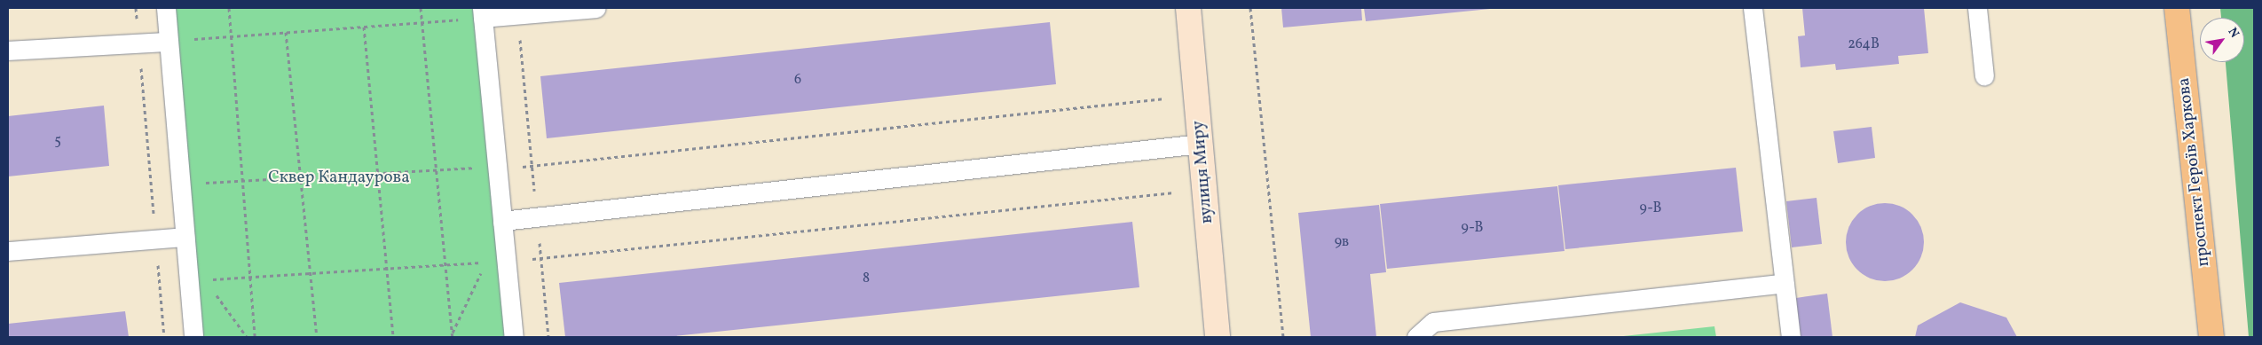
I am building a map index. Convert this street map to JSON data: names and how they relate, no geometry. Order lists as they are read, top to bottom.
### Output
{
  "streets": {
    "main road": ["проспект Героїв Харкова"],
    "street": ["вулиця Миру"]
  },
  "parks": ["Сквер Кандаурова"],
  "house_numbers": [
    "264В",
    "6",
    "5",
    "9-В",
    "9-В",
    "9в",
    "8"
  ],
  "north": "top right"
}
